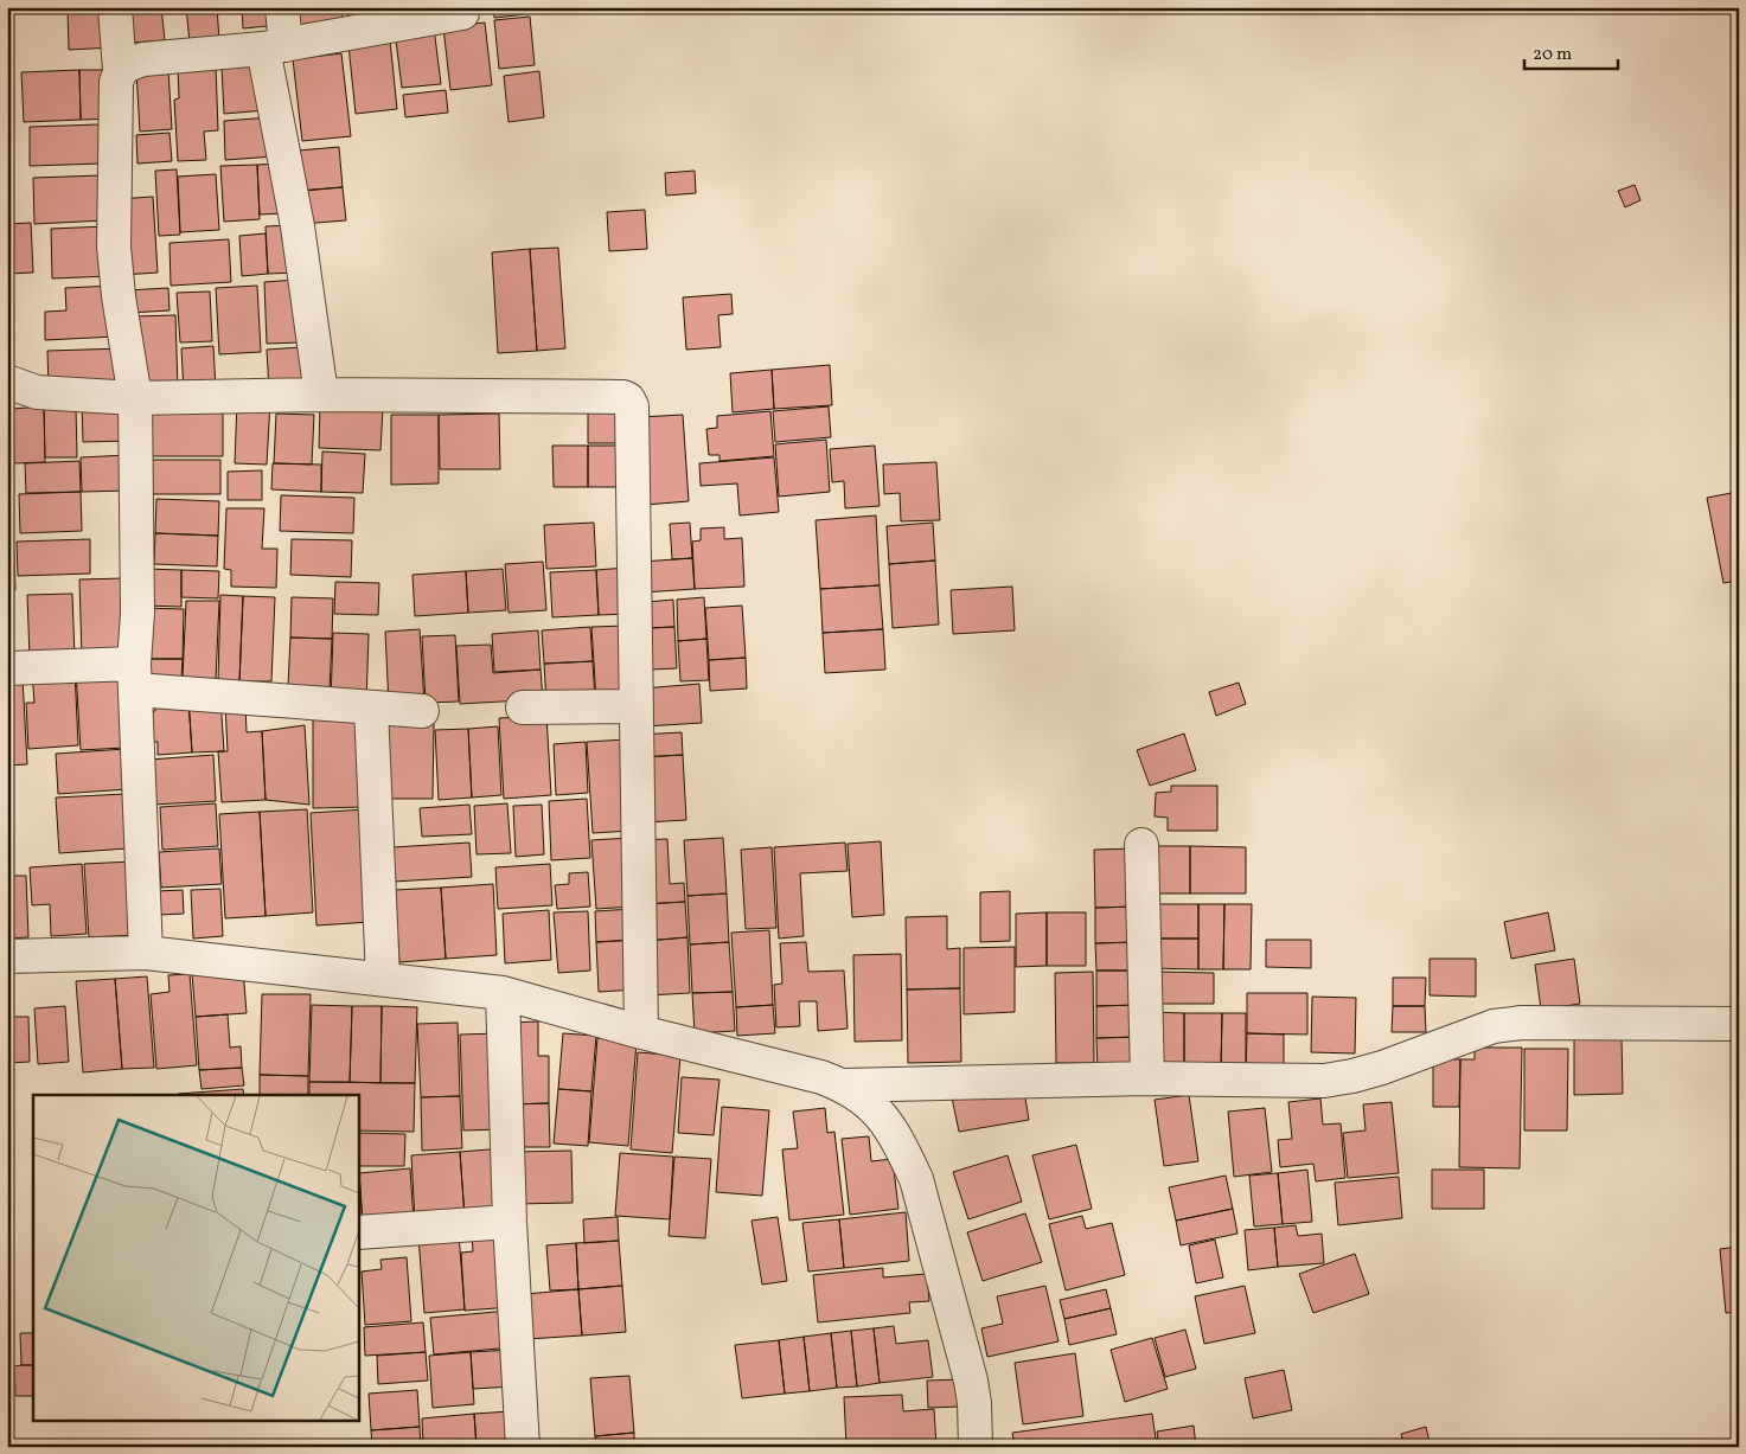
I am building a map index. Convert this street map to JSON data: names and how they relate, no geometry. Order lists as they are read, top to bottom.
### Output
{
  "scale_bar": "20 m"
}
